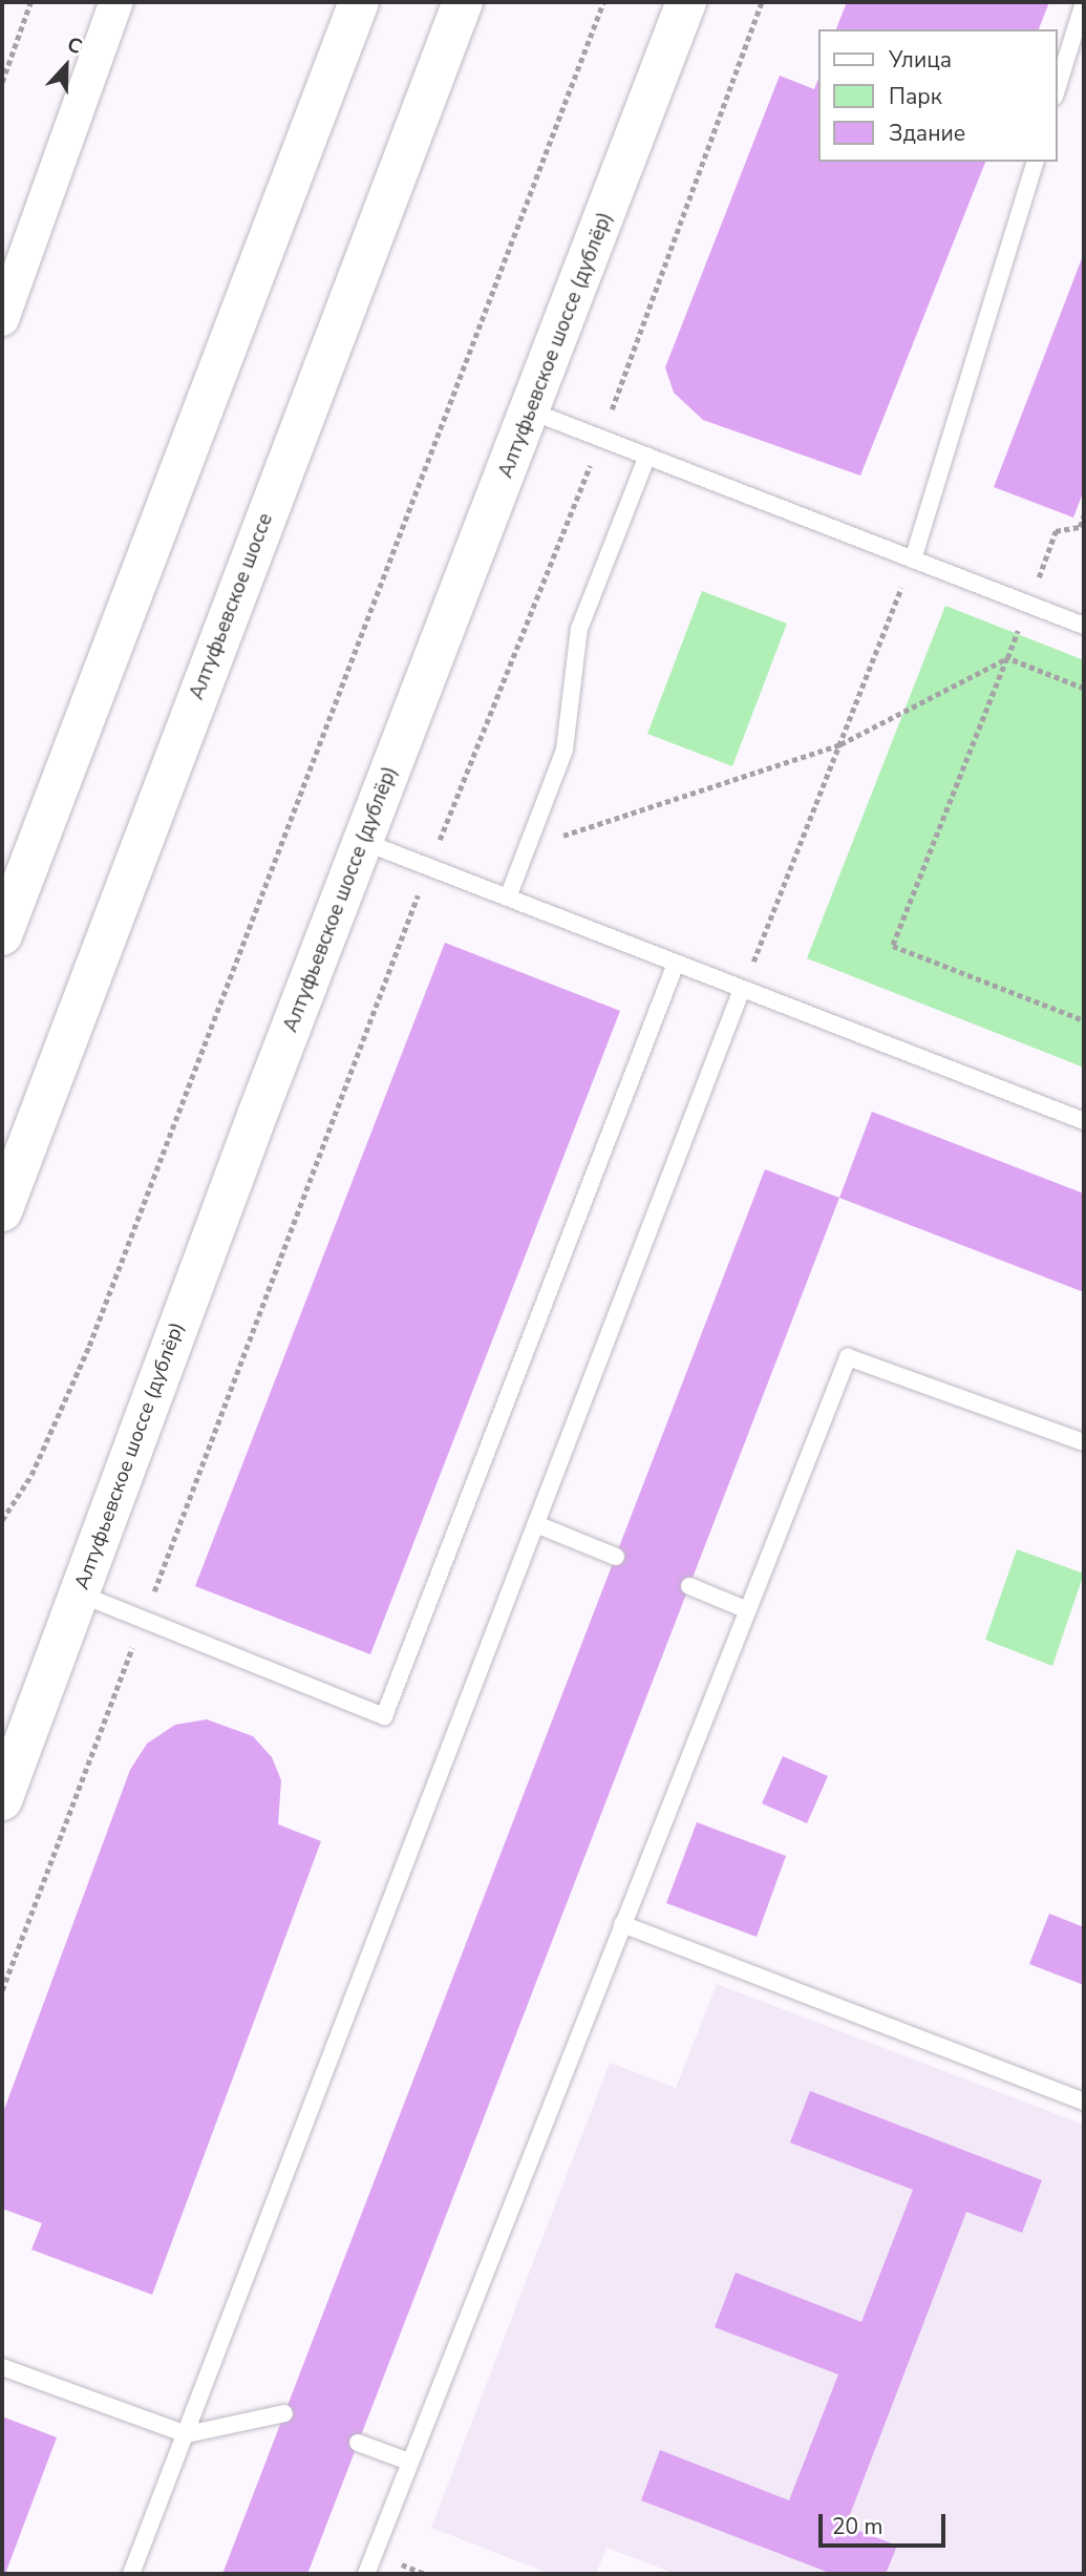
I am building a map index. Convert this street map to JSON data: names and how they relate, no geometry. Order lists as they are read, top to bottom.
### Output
{
  "streets": {
    "main road": ["Алтуфьевское шоссе (дублёр)", "Алтуфьевское шоссе"]
  },
  "legend": ["Улица", "Парк", "Здание"],
  "scale_bar": "20 m",
  "north": "top"
}
